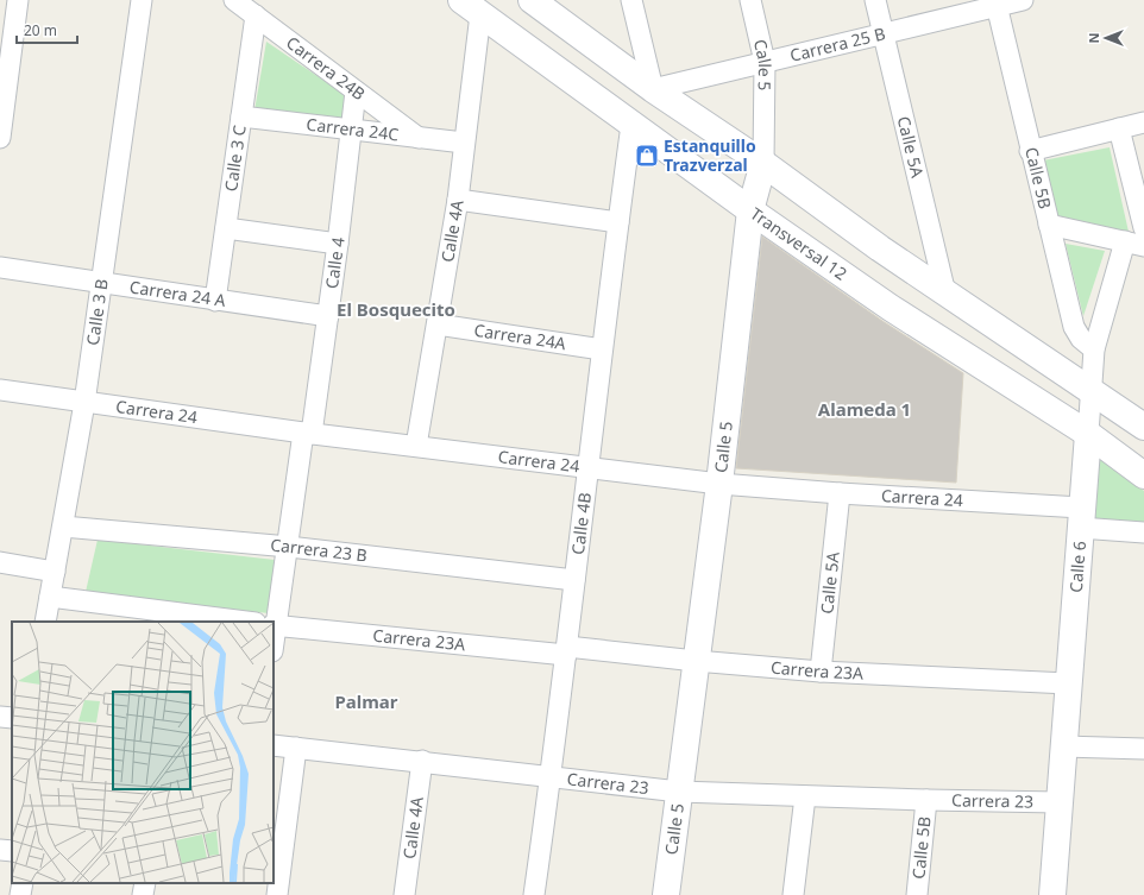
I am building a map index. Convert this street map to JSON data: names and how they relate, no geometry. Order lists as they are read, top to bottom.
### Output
{
  "streets": {
    "main road": ["Calle 5", "Transversal 12", "Calle 6"],
    "street": [
      "Carrera 25 B",
      "Carrera 24B",
      "Carrera 24C",
      "Calle 5A",
      "Calle 3 C",
      "Calle 5B",
      "Calle 4A",
      "Calle 4",
      "Carrera 24 A",
      "Calle 3 B",
      "Carrera 24A",
      "Carrera 24",
      "Calle 4B",
      "Carrera 23 B",
      "Carrera 23A",
      "Carrera 23"
    ]
  },
  "crossings": [
    ["Carrera 25 B", "Calle 5"],
    ["Carrera 25 B", "Calle 5A"],
    ["Carrera 25 B", "Calle 5B"],
    ["Calle 5", "Transversal 12"],
    ["Calle 5", "Carrera 24"],
    ["Calle 5", "Carrera 23A"],
    ["Calle 5", "Carrera 23"],
    ["Carrera 24B", "Carrera 24C"],
    ["Carrera 24B", "Calle 3 C"],
    ["Carrera 24B", "Calle 4"],
    ["Carrera 24C", "Calle 3 C"],
    ["Carrera 24C", "Calle 4A"],
    ["Carrera 24C", "Calle 4"],
    ["Calle 5A", "Carrera 24"],
    ["Calle 5A", "Carrera 23A"],
    ["Calle 3 C", "Carrera 24 A"],
    ["Calle 5B", "Calle 6"],
    ["Calle 5B", "Carrera 23"],
    ["Calle 4A", "Transversal 12"],
    ["Calle 4A", "Carrera 24A"],
    ["Calle 4A", "Carrera 24"],
    ["Calle 4A", "Carrera 23"],
    ["Transversal 12", "Calle 4B"],
    ["Transversal 12", "Calle 6"],
    ["Calle 4", "Carrera 24 A"],
    ["Calle 4", "Carrera 24"],
    ["Calle 4", "Carrera 23 B"],
    ["Calle 4", "Carrera 23A"],
    ["Carrera 24 A", "Calle 3 B"],
    ["Calle 3 B", "Carrera 24"],
    ["Calle 3 B", "Carrera 23 B"],
    ["Carrera 24A", "Calle 4B"],
    ["Carrera 24", "Calle 4B"],
    ["Carrera 24", "Calle 6"],
    ["Calle 4B", "Carrera 23 B"],
    ["Calle 4B", "Carrera 23A"],
    ["Calle 4B", "Carrera 23"],
    ["Calle 6", "Carrera 23A"],
    ["Calle 6", "Carrera 23"]
  ],
  "districts": ["El Bosquecito", "Alameda 1", "Palmar"],
  "places": {
    "shop": ["Estanquillo Trazverzal"]
  },
  "scale_bar": "20 m",
  "north": "left"
}
